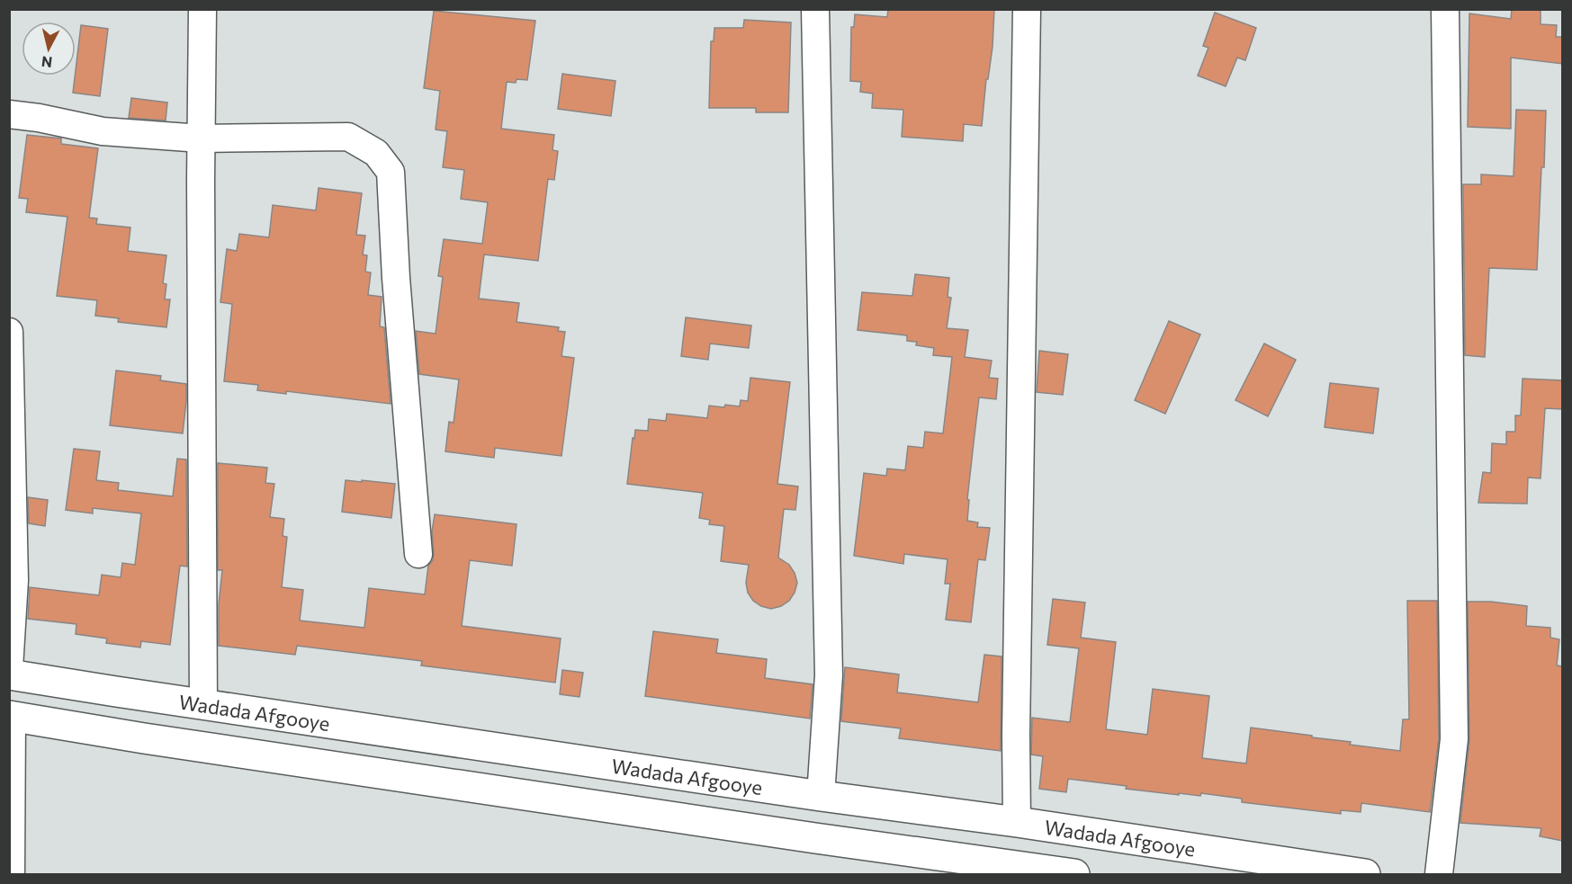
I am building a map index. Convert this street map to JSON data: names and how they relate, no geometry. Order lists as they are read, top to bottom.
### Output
{
  "streets": {
    "highway": ["Wadada Afgooye"]
  },
  "north": "bottom"
}
